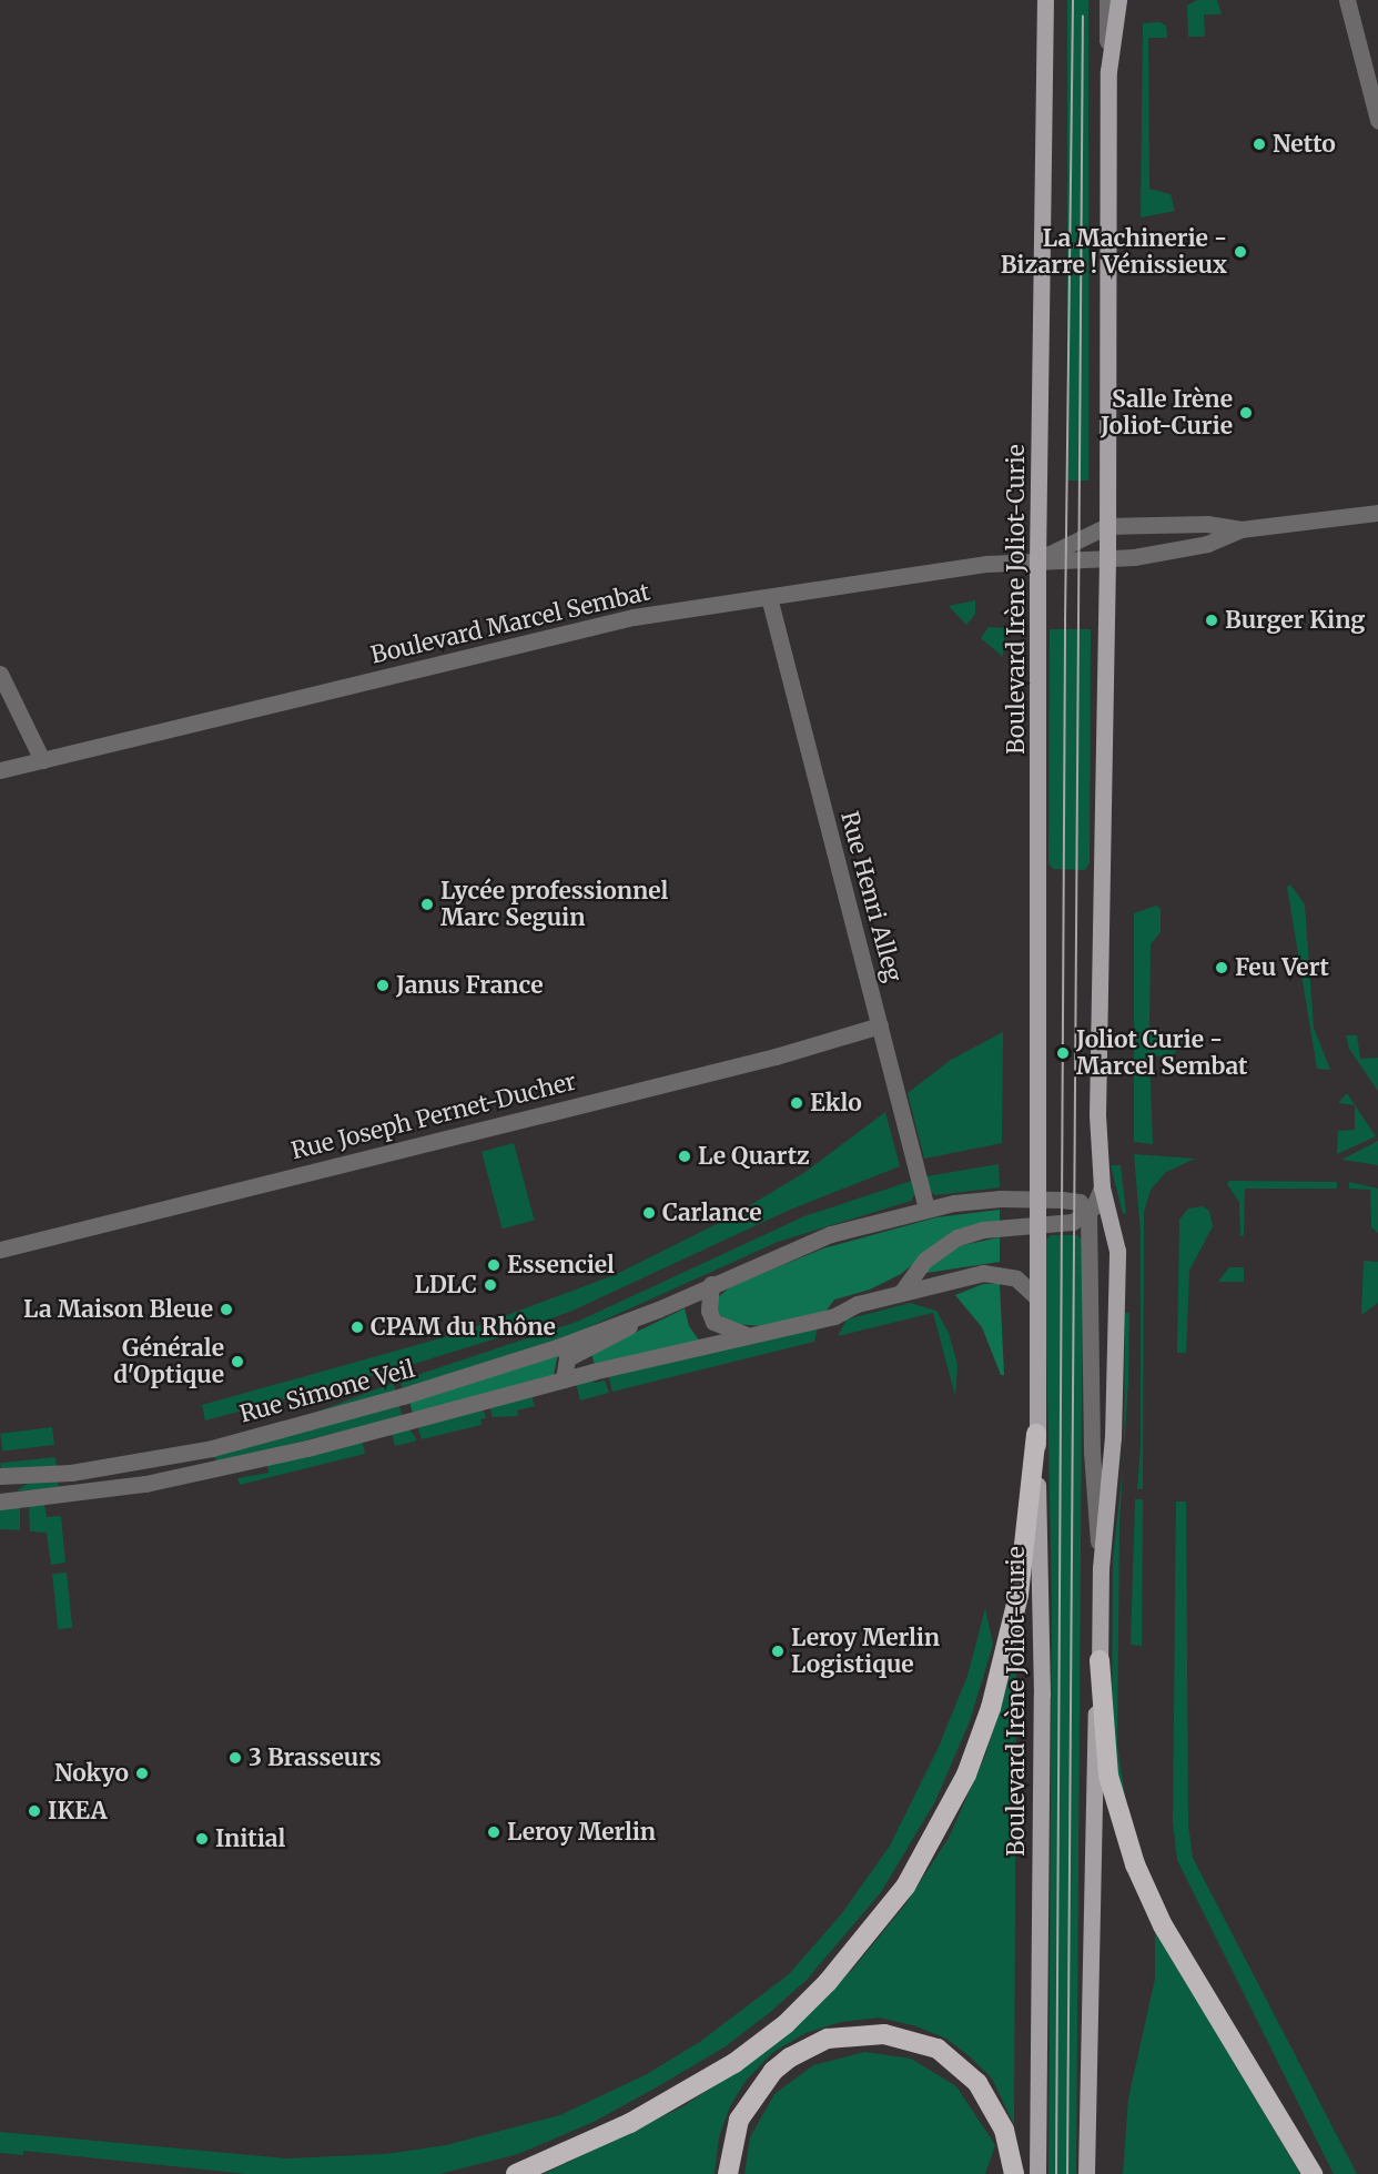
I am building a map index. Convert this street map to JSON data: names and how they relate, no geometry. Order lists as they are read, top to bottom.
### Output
{
  "streets": {
    "main road": ["Boulevard Irène Joliot-Curie"],
    "street": [
      "Boulevard Marcel Sembat",
      "Rue Henri Alleg",
      "Rue Joseph Pernet-Ducher",
      "Rue Simone Veil"
    ]
  },
  "crossings": [
    ["Boulevard Irène Joliot-Curie", "Boulevard Marcel Sembat"],
    ["Boulevard Irène Joliot-Curie", "Rue Simone Veil"],
    ["Boulevard Marcel Sembat", "Rue Henri Alleg"],
    ["Rue Henri Alleg", "Rue Joseph Pernet-Ducher"],
    ["Rue Henri Alleg", "Rue Simone Veil"]
  ],
  "places": [
    "Netto",
    "La Machinerie - Bizarre ! Vénissieux",
    "Salle Irène Joliot-Curie",
    "Burger King",
    "Lycée professionnel Marc Seguin",
    "Feu Vert",
    "Janus France",
    "Joliot Curie - Marcel Sembat",
    "Eklo",
    "Le Quartz",
    "Carlance",
    "Essenciel",
    "LDLC",
    "La Maison Bleue",
    "CPAM du Rhône",
    "Générale d'Optique",
    "Leroy Merlin Logistique",
    "3 Brasseurs",
    "Nokyo",
    "IKEA",
    "Leroy Merlin",
    "Initial"
  ]
}
